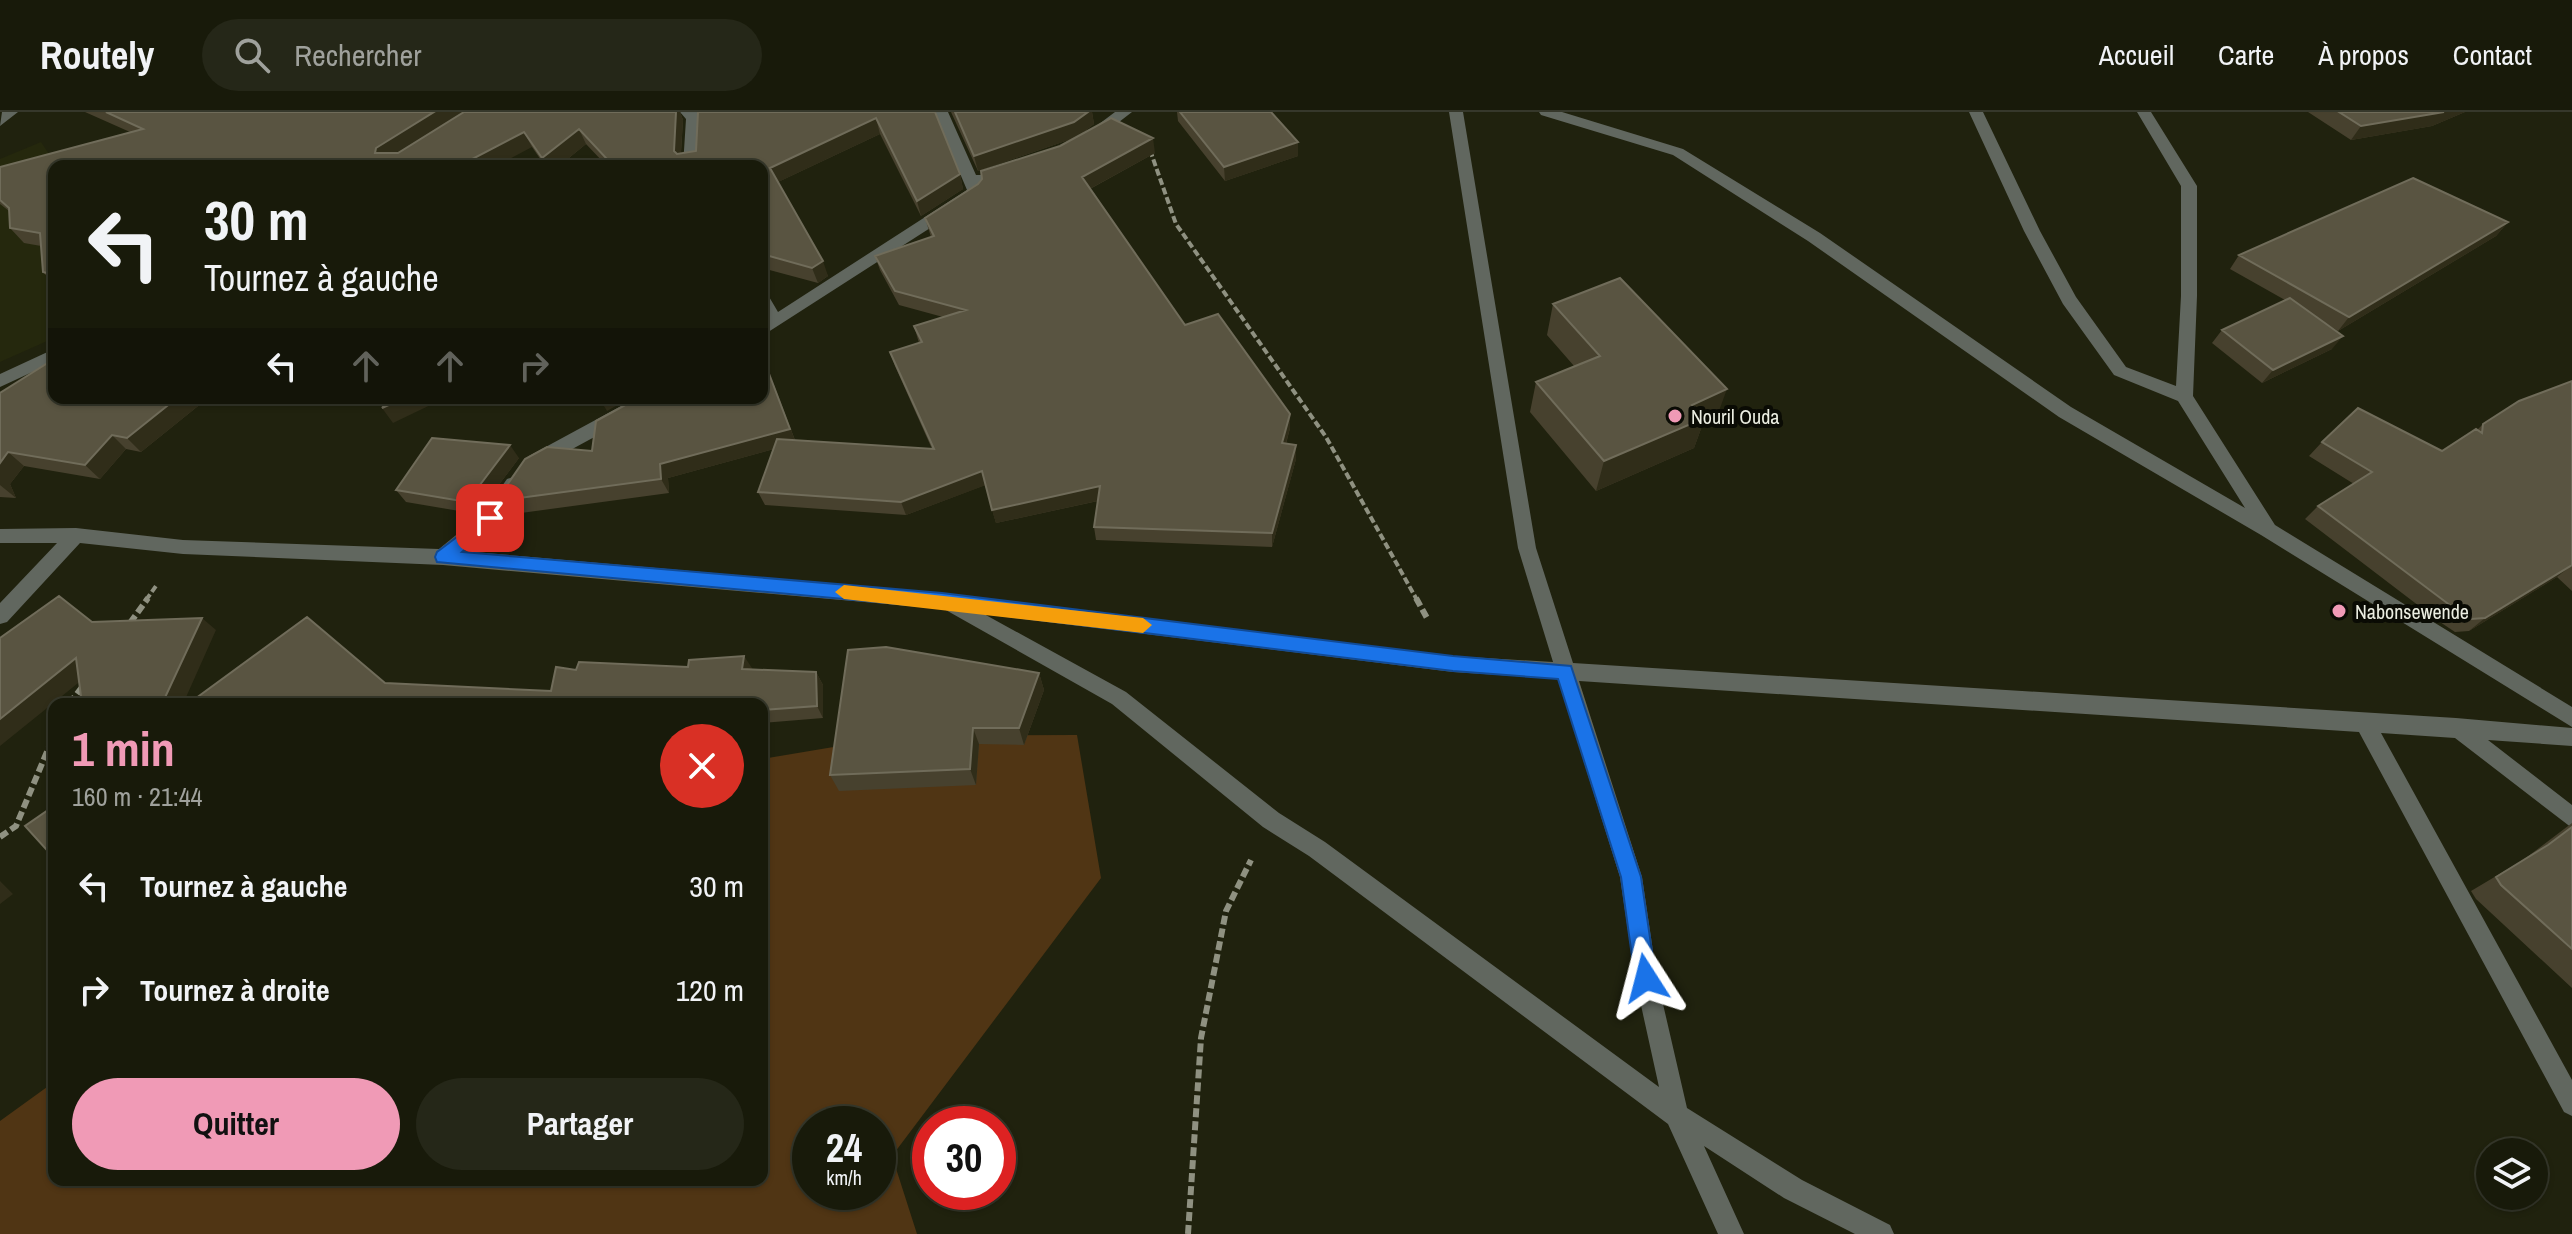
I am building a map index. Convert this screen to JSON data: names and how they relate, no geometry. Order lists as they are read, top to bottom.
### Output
{
  "places": ["Nouril Ouda", "Nabonsewende"],
  "page": {
    "header": "Routely",
    "search": "Rechercher",
    "nav": [
      "Accueil",
      "Carte",
      "À propos",
      "Contact"
    ],
    "turn": ["30 m", "Tournez à gauche"],
    "heading": ["1 min", "160 m · 21:44"],
    "list": [
      {
        "name": "Tournez à gauche",
        "value": "30 m"
      },
      {
        "name": "Tournez à droite",
        "value": "120 m"
      }
    ],
    "buttons": ["Quitter", "Partager"],
    "speed": "24 km/h",
    "limit": "30"
  }
}
